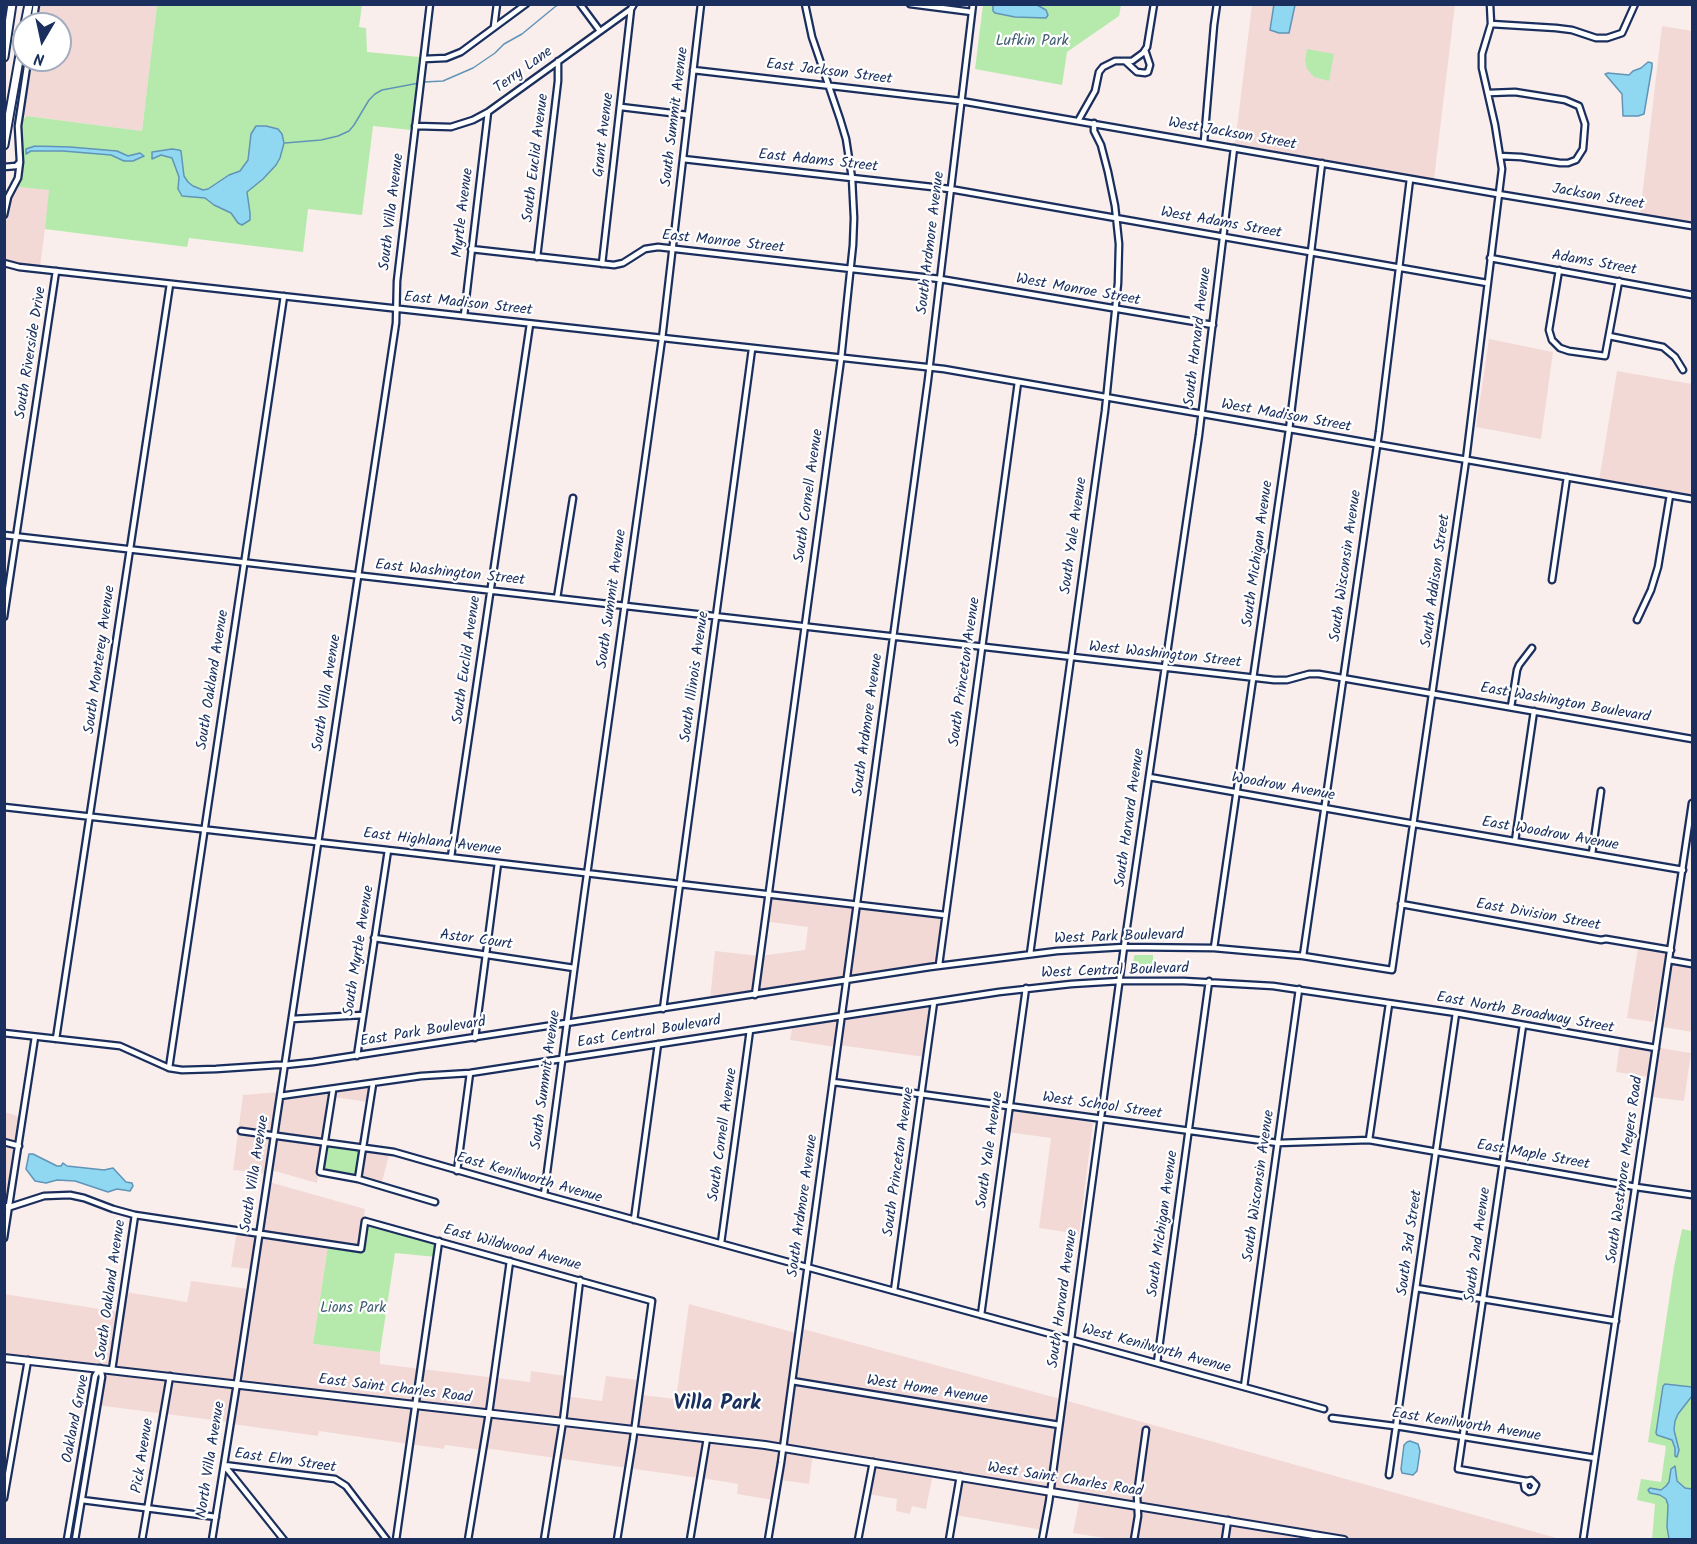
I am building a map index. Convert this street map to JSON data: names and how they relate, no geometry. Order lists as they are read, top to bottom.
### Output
{
  "streets": {
    "main road": ["East Saint Charles Road", "West Saint Charles Road"],
    "street": [
      "Terry Lane",
      "East Jackson Street",
      "South Summit Avenue",
      "Grant Avenue",
      "West Jackson Street",
      "South Euclid Avenue",
      "East Adams Street",
      "Jackson Street",
      "South Villa Avenue",
      "Myrtle Avenue",
      "West Adams Street",
      "East Monroe Street",
      "South Ardmore Avenue",
      "Adams Street",
      "West Monroe Street",
      "East Madison Street",
      "South Harvard Avenue",
      "South Riverside Drive",
      "West Madison Street",
      "South Cornell Avenue",
      "South Yale Avenue",
      "South Michigan Avenue",
      "South Wisconsin Avenue",
      "East Washington Street",
      "South Addison Street",
      "West Washington Street",
      "South Monterey Avenue",
      "South Princeton Avenue",
      "South Illinois Avenue",
      "South Oakland Avenue",
      "East Washington Boulevard",
      "Woodrow Avenue",
      "East Woodrow Avenue",
      "East Highland Avenue",
      "East Division Street",
      "West Park Boulevard",
      "Astor Court",
      "South Myrtle Avenue",
      "West Central Boulevard",
      "East North Broadway Street",
      "East Park Boulevard",
      "East Central Boulevard",
      "West School Street",
      "East Maple Street",
      "South Westmore Meyers Road",
      "East Kenilworth Avenue",
      "South 3rd Street",
      "South 2nd Avenue",
      "East Wildwood Avenue",
      "West Kenilworth Avenue",
      "West Home Avenue",
      "Oakland Grove",
      "Pick Avenue",
      "North Villa Avenue",
      "East Elm Street"
    ]
  },
  "crossings": [
    ["Terry Lane", "Grant Avenue"],
    ["Terry Lane", "South Euclid Avenue"],
    ["Terry Lane", "South Villa Avenue"],
    ["Terry Lane", "Myrtle Avenue"],
    ["East Jackson Street", "South Summit Avenue"],
    ["East Jackson Street", "West Jackson Street"],
    ["East Jackson Street", "South Ardmore Avenue"],
    ["East Jackson Street", "South Cornell Avenue"],
    ["South Summit Avenue", "East Adams Street"],
    ["South Summit Avenue", "East Monroe Street"],
    ["South Summit Avenue", "East Madison Street"],
    ["South Summit Avenue", "East Washington Street"],
    ["South Summit Avenue", "East Highland Avenue"],
    ["South Summit Avenue", "Astor Court"],
    ["South Summit Avenue", "East Park Boulevard"],
    ["South Summit Avenue", "East Central Boulevard"],
    ["South Summit Avenue", "East Kenilworth Avenue"],
    ["Grant Avenue", "East Monroe Street"],
    ["West Jackson Street", "Jackson Street"],
    ["West Jackson Street", "South Ardmore Avenue"],
    ["West Jackson Street", "South Harvard Avenue"],
    ["West Jackson Street", "South Yale Avenue"],
    ["West Jackson Street", "South Michigan Avenue"],
    ["West Jackson Street", "South Wisconsin Avenue"],
    ["West Jackson Street", "South Addison Street"],
    ["South Euclid Avenue", "East Monroe Street"],
    ["South Euclid Avenue", "East Madison Street"],
    ["South Euclid Avenue", "East Washington Street"],
    ["South Euclid Avenue", "East Highland Avenue"],
    ["East Adams Street", "West Adams Street"],
    ["East Adams Street", "South Ardmore Avenue"],
    ["East Adams Street", "South Cornell Avenue"],
    ["Jackson Street", "South Addison Street"],
    ["South Villa Avenue", "East Madison Street"],
    ["South Villa Avenue", "East Washington Street"],
    ["South Villa Avenue", "East Highland Avenue"],
    ["South Villa Avenue", "East Park Boulevard"],
    ["South Villa Avenue", "East Central Boulevard"],
    ["South Villa Avenue", "East Kenilworth Avenue"],
    ["South Villa Avenue", "East Wildwood Avenue"],
    ["South Villa Avenue", "East Saint Charles Road"],
    ["South Villa Avenue", "North Villa Avenue"],
    ["Myrtle Avenue", "East Monroe Street"],
    ["Myrtle Avenue", "East Madison Street"],
    ["West Adams Street", "South Ardmore Avenue"],
    ["West Adams Street", "South Harvard Avenue"],
    ["West Adams Street", "South Yale Avenue"],
    ["West Adams Street", "South Michigan Avenue"],
    ["West Adams Street", "South Wisconsin Avenue"],
    ["West Adams Street", "South Addison Street"],
    ["East Monroe Street", "South Ardmore Avenue"],
    ["East Monroe Street", "West Monroe Street"],
    ["East Monroe Street", "South Cornell Avenue"],
    ["South Ardmore Avenue", "West Monroe Street"],
    ["South Ardmore Avenue", "East Madison Street"],
    ["South Ardmore Avenue", "West Madison Street"],
    ["South Ardmore Avenue", "East Washington Street"],
    ["South Ardmore Avenue", "West Washington Street"],
    ["South Ardmore Avenue", "East Highland Avenue"],
    ["South Ardmore Avenue", "West Park Boulevard"],
    ["South Ardmore Avenue", "West Central Boulevard"],
    ["South Ardmore Avenue", "East Park Boulevard"],
    ["South Ardmore Avenue", "East Central Boulevard"],
    ["South Ardmore Avenue", "West School Street"],
    ["South Ardmore Avenue", "East Kenilworth Avenue"],
    ["South Ardmore Avenue", "West Kenilworth Avenue"],
    ["South Ardmore Avenue", "East Saint Charles Road"],
    ["South Ardmore Avenue", "West Home Avenue"],
    ["South Ardmore Avenue", "West Saint Charles Road"],
    ["Adams Street", "South Addison Street"],
    ["West Monroe Street", "South Harvard Avenue"],
    ["West Monroe Street", "South Yale Avenue"],
    ["East Madison Street", "South Riverside Drive"],
    ["East Madison Street", "West Madison Street"],
    ["East Madison Street", "South Cornell Avenue"],
    ["East Madison Street", "South Monterey Avenue"],
    ["East Madison Street", "South Illinois Avenue"],
    ["East Madison Street", "South Oakland Avenue"],
    ["South Harvard Avenue", "West Madison Street"],
    ["South Harvard Avenue", "West Washington Street"],
    ["South Harvard Avenue", "Woodrow Avenue"],
    ["South Harvard Avenue", "West Park Boulevard"],
    ["South Harvard Avenue", "West Central Boulevard"],
    ["South Harvard Avenue", "West School Street"],
    ["South Harvard Avenue", "West Kenilworth Avenue"],
    ["South Harvard Avenue", "West Home Avenue"],
    ["South Harvard Avenue", "West Saint Charles Road"],
    ["South Riverside Drive", "East Washington Street"],
    ["West Madison Street", "South Yale Avenue"],
    ["West Madison Street", "South Michigan Avenue"],
    ["West Madison Street", "South Wisconsin Avenue"],
    ["West Madison Street", "South Addison Street"],
    ["West Madison Street", "South Princeton Avenue"],
    ["South Cornell Avenue", "East Washington Street"],
    ["South Cornell Avenue", "East Highland Avenue"],
    ["South Cornell Avenue", "East Park Boulevard"],
    ["South Cornell Avenue", "East Central Boulevard"],
    ["South Cornell Avenue", "East Kenilworth Avenue"],
    ["South Yale Avenue", "West Washington Street"],
    ["South Yale Avenue", "West Park Boulevard"],
    ["South Yale Avenue", "West Central Boulevard"],
    ["South Yale Avenue", "West School Street"],
    ["South Yale Avenue", "West Kenilworth Avenue"],
    ["South Michigan Avenue", "West Washington Street"],
    ["South Michigan Avenue", "Woodrow Avenue"],
    ["South Michigan Avenue", "West Park Boulevard"],
    ["South Michigan Avenue", "West Central Boulevard"],
    ["South Michigan Avenue", "West School Street"],
    ["South Michigan Avenue", "West Kenilworth Avenue"],
    ["South Wisconsin Avenue", "West Washington Street"],
    ["South Wisconsin Avenue", "Woodrow Avenue"],
    ["South Wisconsin Avenue", "West Park Boulevard"],
    ["South Wisconsin Avenue", "West Central Boulevard"],
    ["South Wisconsin Avenue", "West School Street"],
    ["South Wisconsin Avenue", "West Kenilworth Avenue"],
    ["East Washington Street", "West Washington Street"],
    ["East Washington Street", "South Monterey Avenue"],
    ["East Washington Street", "South Illinois Avenue"],
    ["East Washington Street", "South Oakland Avenue"],
    ["South Addison Street", "West Washington Street"],
    ["South Addison Street", "East Washington Boulevard"],
    ["South Addison Street", "Woodrow Avenue"],
    ["South Addison Street", "East Woodrow Avenue"],
    ["South Addison Street", "East Division Street"],
    ["South Addison Street", "West Park Boulevard"],
    ["West Washington Street", "South Princeton Avenue"],
    ["West Washington Street", "East Washington Boulevard"],
    ["South Monterey Avenue", "East Highland Avenue"],
    ["South Monterey Avenue", "East Park Boulevard"],
    ["South Princeton Avenue", "East Highland Avenue"],
    ["South Princeton Avenue", "West Park Boulevard"],
    ["South Princeton Avenue", "West Central Boulevard"],
    ["South Princeton Avenue", "West School Street"],
    ["South Princeton Avenue", "West Kenilworth Avenue"],
    ["South Illinois Avenue", "East Highland Avenue"],
    ["South Illinois Avenue", "East Park Boulevard"],
    ["South Oakland Avenue", "East Highland Avenue"],
    ["South Oakland Avenue", "East Park Boulevard"],
    ["South Oakland Avenue", "East Saint Charles Road"],
    ["Woodrow Avenue", "East Woodrow Avenue"],
    ["East Woodrow Avenue", "South Westmore Meyers Road"],
    ["East Highland Avenue", "South Myrtle Avenue"],
    ["East Division Street", "South Westmore Meyers Road"],
    ["West Park Boulevard", "East Park Boulevard"],
    ["Astor Court", "South Myrtle Avenue"],
    ["South Myrtle Avenue", "East Park Boulevard"],
    ["West Central Boulevard", "East North Broadway Street"],
    ["West Central Boulevard", "East Central Boulevard"],
    ["East North Broadway Street", "South Westmore Meyers Road"],
    ["East North Broadway Street", "South 3rd Street"],
    ["East North Broadway Street", "South 2nd Avenue"],
    ["West School Street", "East Maple Street"],
    ["East Maple Street", "South Westmore Meyers Road"],
    ["East Maple Street", "South 3rd Street"],
    ["East Maple Street", "South 2nd Avenue"],
    ["South Westmore Meyers Road", "East Kenilworth Avenue"],
    ["East Kenilworth Avenue", "South 3rd Street"],
    ["East Kenilworth Avenue", "South 2nd Avenue"],
    ["East Kenilworth Avenue", "West Kenilworth Avenue"],
    ["East Wildwood Avenue", "East Saint Charles Road"],
    ["East Saint Charles Road", "Oakland Grove"],
    ["East Saint Charles Road", "Pick Avenue"],
    ["East Saint Charles Road", "North Villa Avenue"],
    ["East Saint Charles Road", "West Saint Charles Road"],
    ["North Villa Avenue", "East Elm Street"]
  ],
  "districts": ["Villa Park"],
  "parks": ["Lufkin Park", "Lions Park"],
  "north": "bottom"
}
